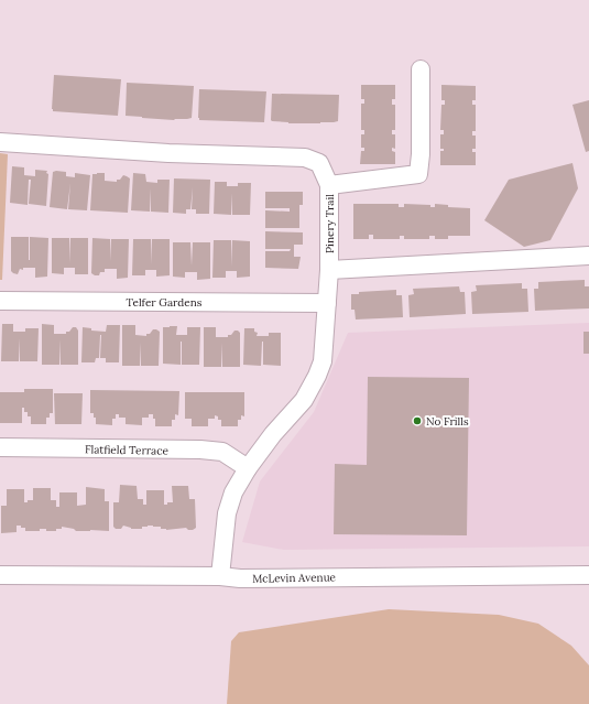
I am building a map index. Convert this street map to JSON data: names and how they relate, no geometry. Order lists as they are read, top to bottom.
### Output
{
  "streets": {
    "street": [
      "Pinery Trail",
      "Telfer Gardens",
      "Flatfield Terrace",
      "McLevin Avenue"
    ]
  },
  "crossings": [
    ["Pinery Trail", "Telfer Gardens"],
    ["Pinery Trail", "Flatfield Terrace"],
    ["Pinery Trail", "McLevin Avenue"]
  ],
  "places": ["No Frills"]
}
